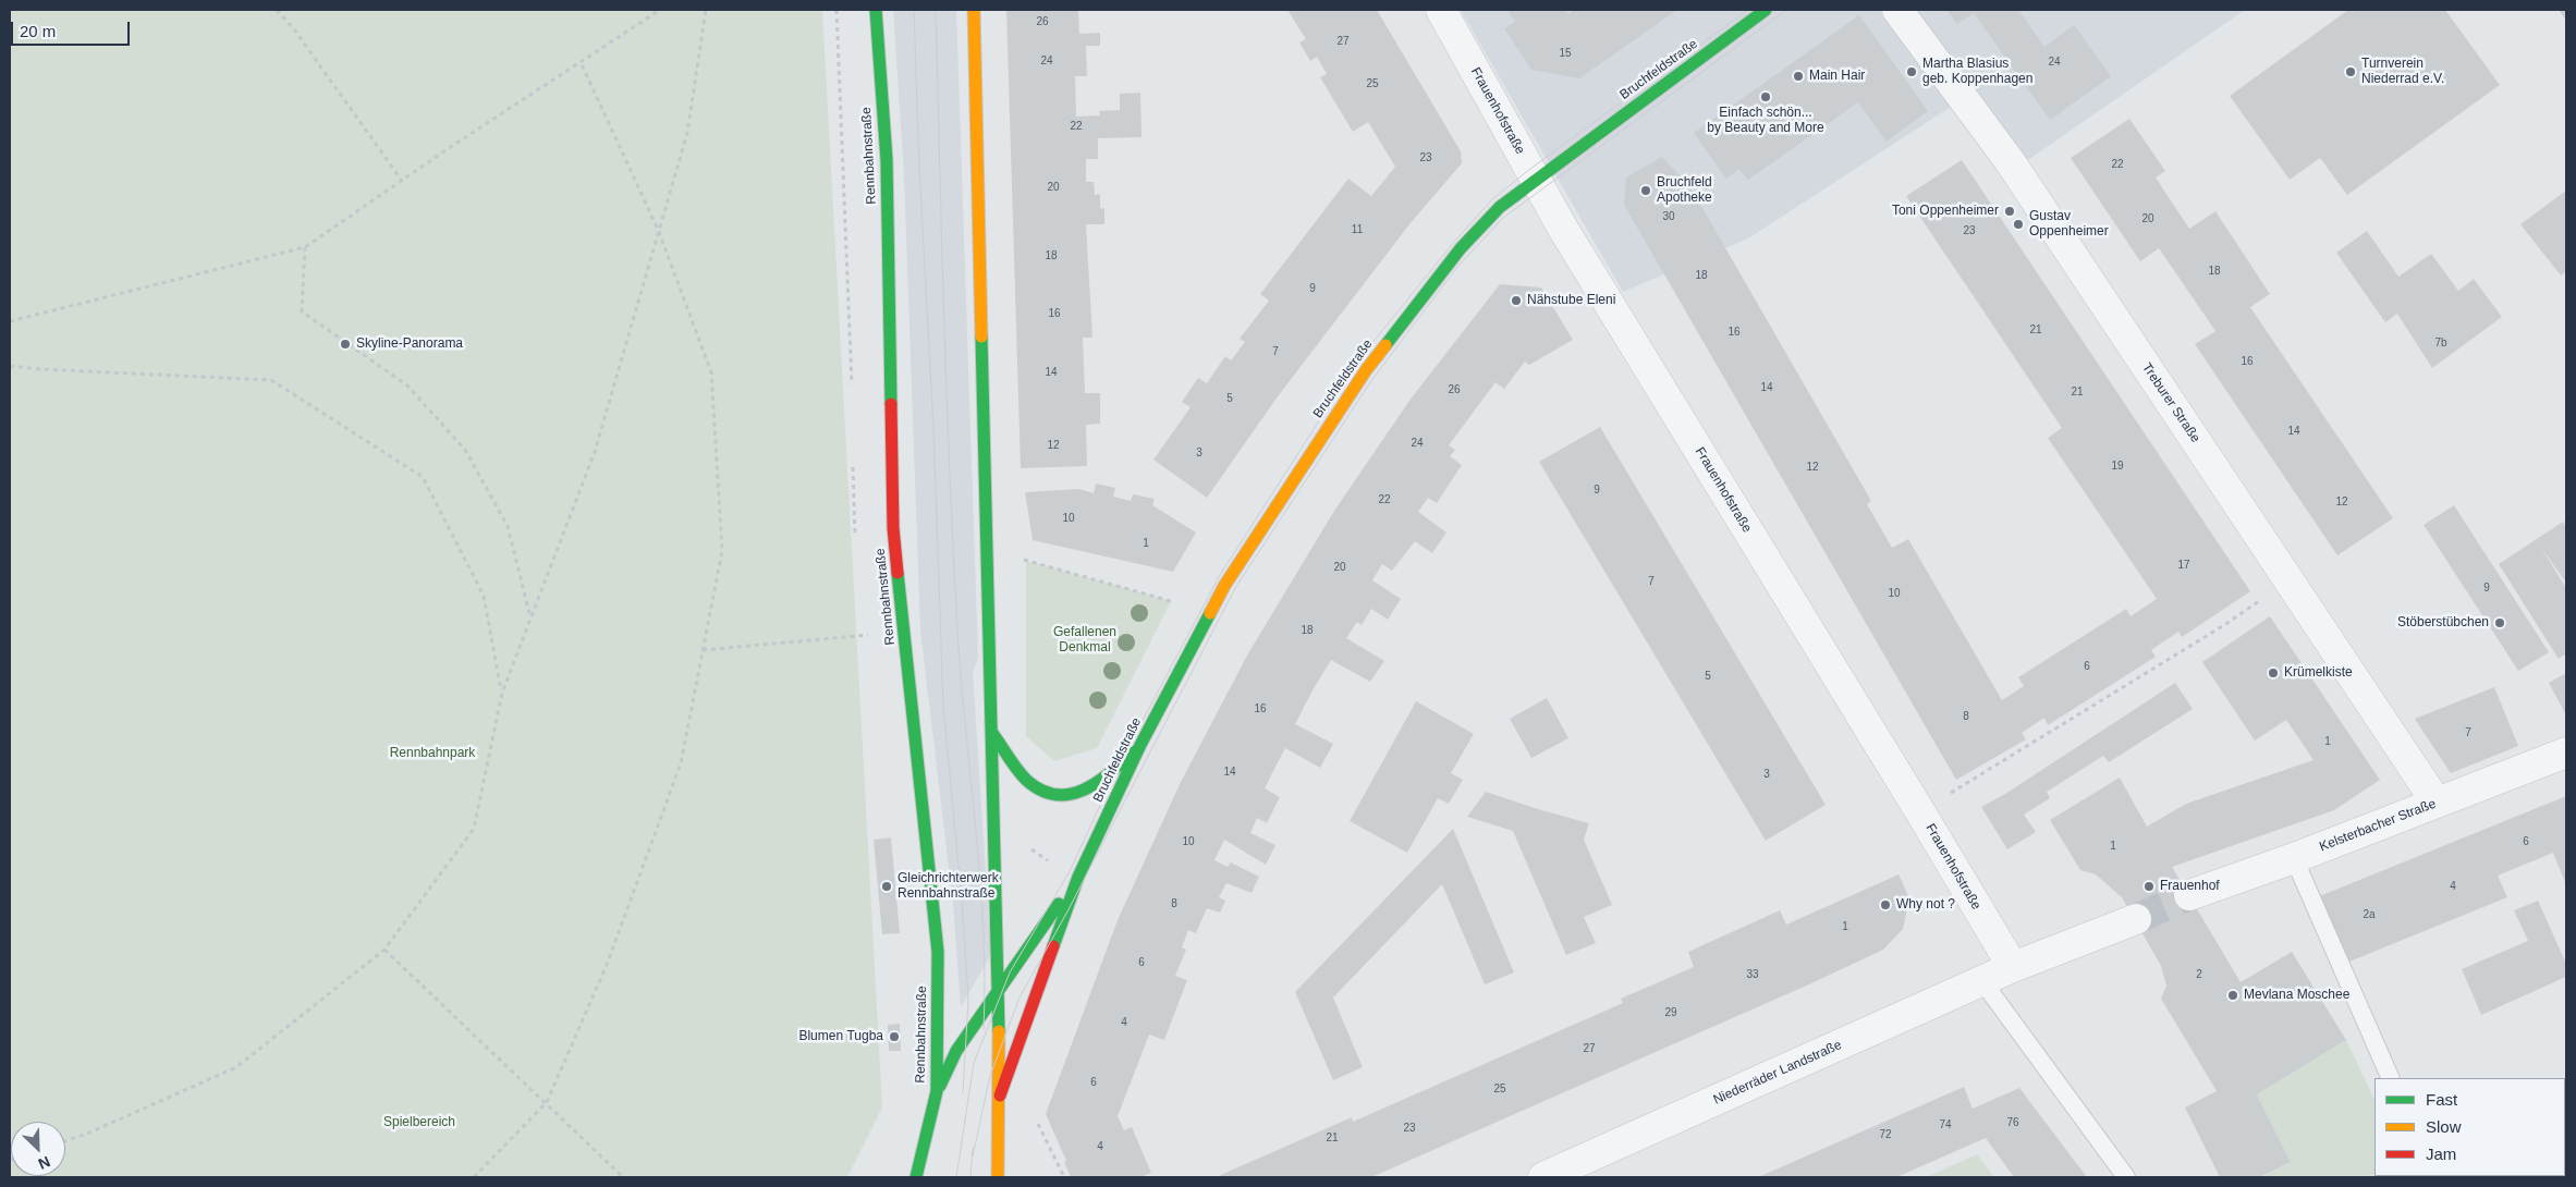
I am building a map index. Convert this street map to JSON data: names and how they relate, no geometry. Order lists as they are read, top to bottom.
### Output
{
  "streets": {
    "main road": ["Bruchfeldstraße", "Rennbahnstraße"],
    "street": [
      "Frauenhofstraße",
      "Treburer Straße",
      "Kelsterbacher Straße",
      "Niederräder Landstraße"
    ]
  },
  "crossings": [
    ["Bruchfeldstraße", "Frauenhofstraße"],
    ["Bruchfeldstraße", "Rennbahnstraße"],
    ["Frauenhofstraße", "Niederräder Landstraße"],
    ["Treburer Straße", "Kelsterbacher Straße"]
  ],
  "parks": ["Gefallenen Denkmal", "Rennbahnpark", "Spielbereich"],
  "places": [
    "Martha Blasius geb. Koppenhagen",
    "Turnverein Niederrad e.V.",
    "Main Hair",
    "Einfach schön... by Beauty and More",
    "Bruchfeld Apotheke",
    "Toni Oppenheimer",
    "Gustav Oppenheimer",
    "Nähstube Eleni",
    "Skyline-Panorama",
    "Stöberstübchen",
    "Krümelkiste",
    "Gleichrichterwerk Rennbahnstraße",
    "Frauenhof",
    "Why not ?",
    "Mevlana Moschee",
    "Blumen Tugba"
  ],
  "house_numbers": [
    "26",
    "27",
    "15",
    "24",
    "24",
    "25",
    "22",
    "23",
    "22",
    "20",
    "30",
    "20",
    "11",
    "23",
    "18",
    "18",
    "18",
    "9",
    "16",
    "21",
    "16",
    "7b",
    "7",
    "16",
    "14",
    "14",
    "26",
    "21",
    "5",
    "14",
    "24",
    "12",
    "3",
    "19",
    "12",
    "9",
    "22",
    "12",
    "10",
    "1",
    "17",
    "20",
    "7",
    "9",
    "10",
    "18",
    "6",
    "5",
    "16",
    "8",
    "7",
    "1",
    "14",
    "3",
    "10",
    "6",
    "1",
    "4",
    "8",
    "2a",
    "1",
    "6",
    "33",
    "2",
    "29",
    "4",
    "27",
    "6",
    "25",
    "76",
    "74",
    "23",
    "72",
    "21",
    "4"
  ],
  "legend": ["Fast", "Slow", "Jam"],
  "scale_bar": "20 m",
  "north": "bottom right"
}
